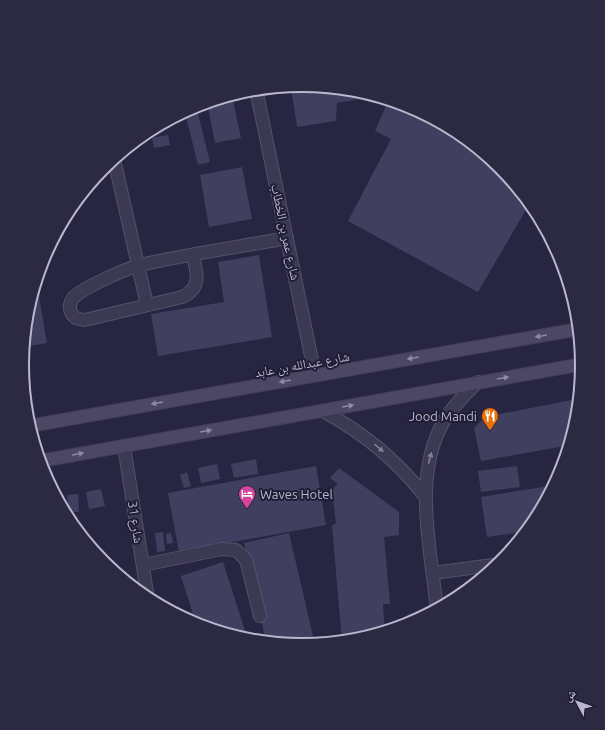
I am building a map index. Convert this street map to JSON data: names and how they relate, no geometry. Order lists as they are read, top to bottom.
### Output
{
  "streets": {
    "main road": ["شارع عبدالله بن عابد"],
    "street": ["شارع عمر بن الخطاب", "شارع 31"]
  },
  "crossings": [
    ["شارع عمر بن الخطاب", "شارع عبدالله بن عابد"]
  ],
  "places": {
    "restaurant": ["Jood Mandi"],
    "hotel": ["Waves Hotel"]
  },
  "north": "top left"
}
